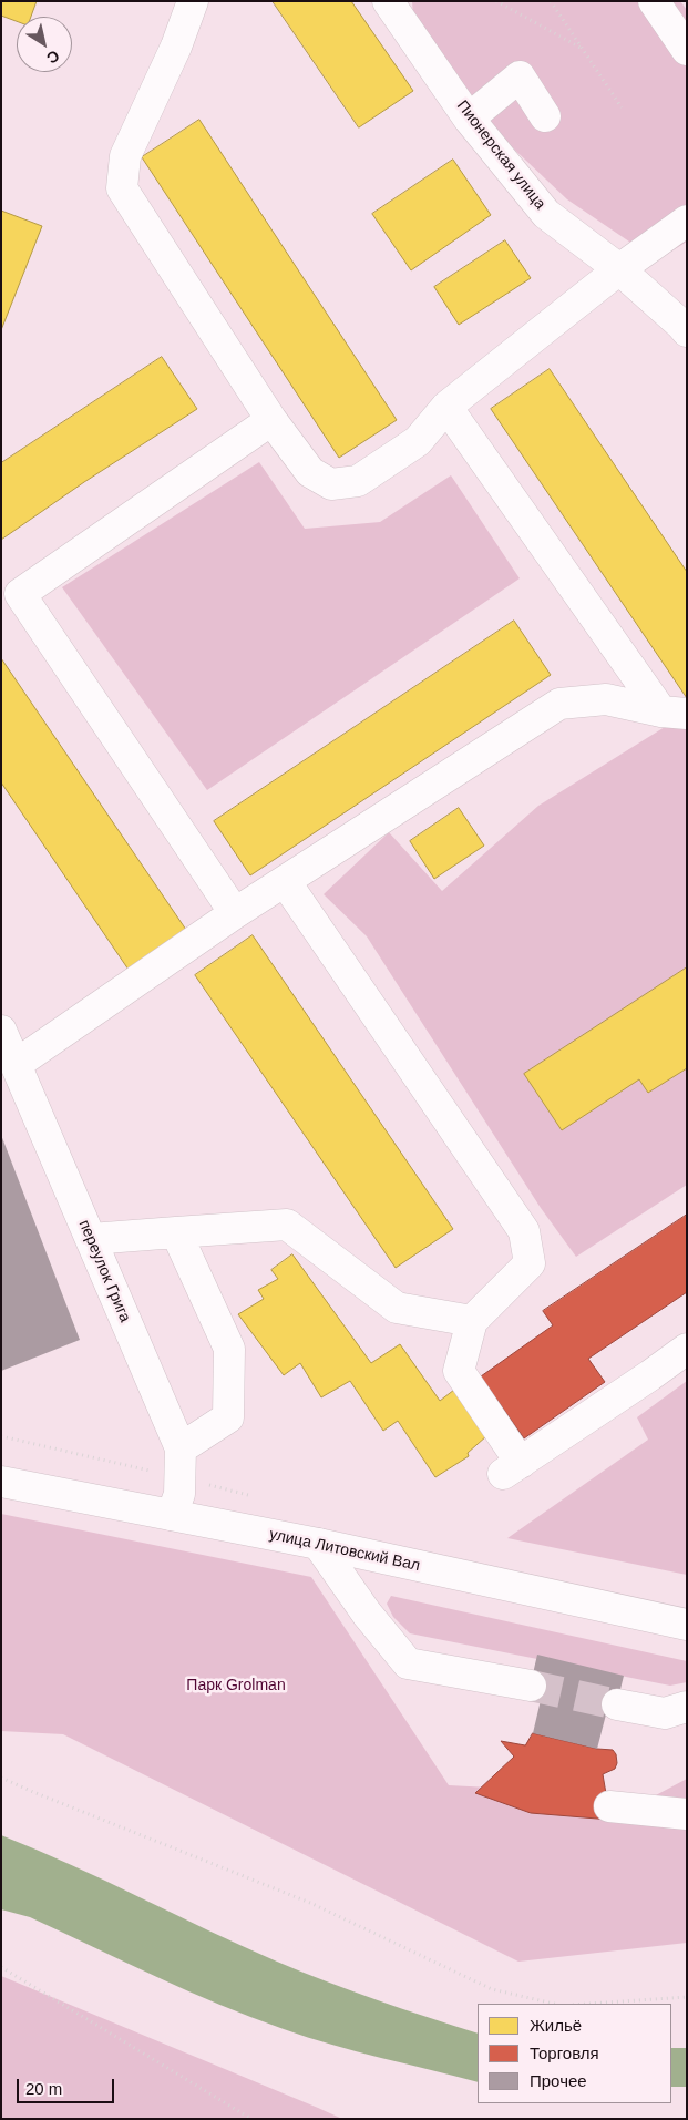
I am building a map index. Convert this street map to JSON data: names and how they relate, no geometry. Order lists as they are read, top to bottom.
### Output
{
  "streets": {
    "street": ["Пионерская улица", "переулок Грига", "улица Литовский Вал"]
  },
  "crossings": [
    ["переулок Грига", "улица Литовский Вал"]
  ],
  "parks": ["Парк Grolman"],
  "legend": ["Жильё", "Торговля", "Прочее"],
  "scale_bar": "20 m",
  "north": "bottom right"
}
